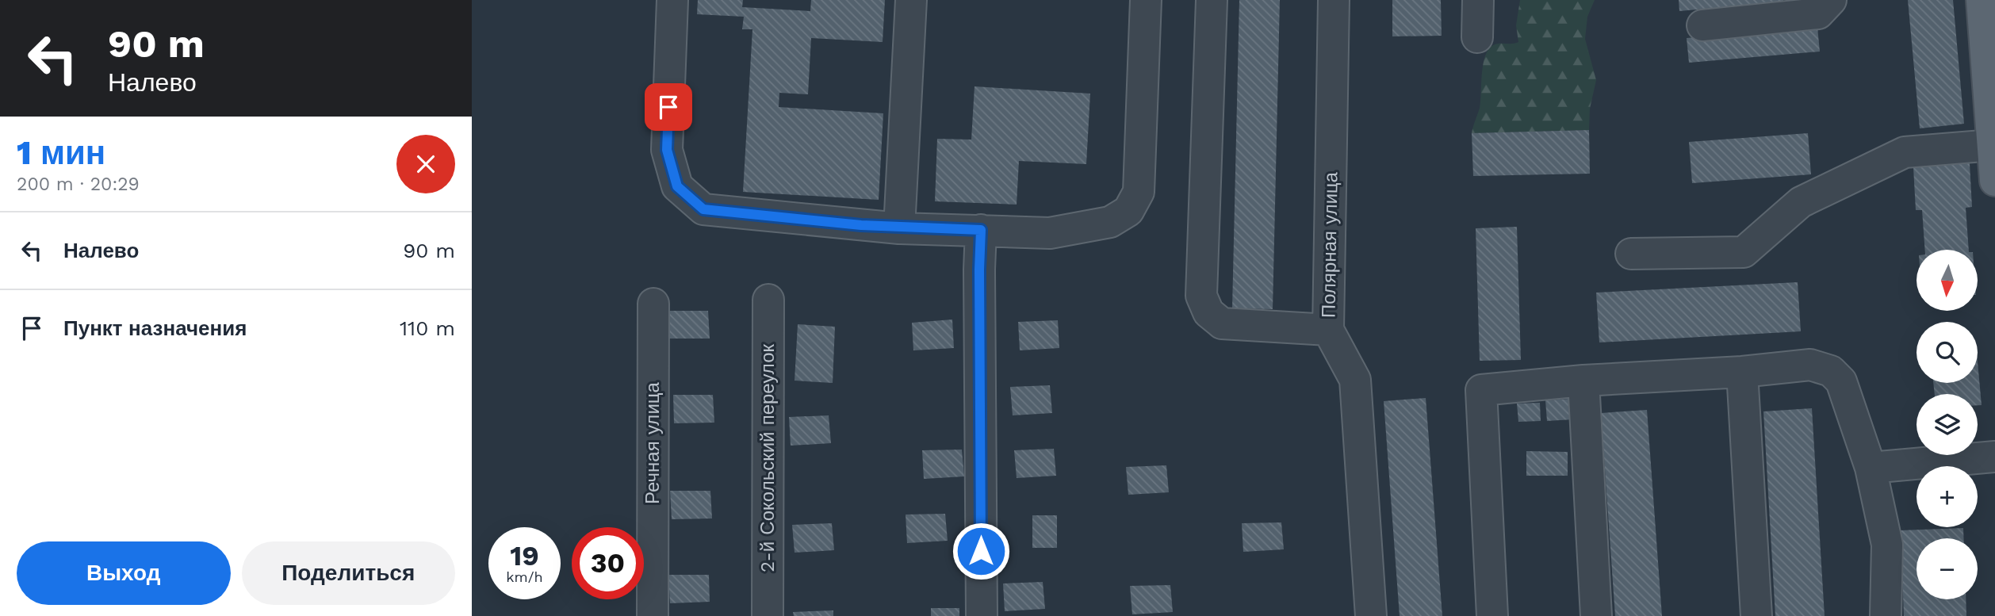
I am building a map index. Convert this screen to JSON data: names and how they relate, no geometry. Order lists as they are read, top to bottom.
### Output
{
  "streets": {
    "street": ["Полярная улица", "Речная улица", "2-й Сокольский переулок"]
  },
  "north": "bottom",
  "page": {
    "turn": ["90 m", "Налево"],
    "heading": ["1 мин", "200 m · 20:29"],
    "list": [
      {
        "name": "Налево",
        "value": "90 m"
      },
      {
        "name": "Пункт назначения",
        "value": "110 m"
      }
    ],
    "map_buttons": ["+", "−"],
    "speed": "19 km/h",
    "limit": "30",
    "buttons": ["Выход", "Поделиться"]
  }
}
